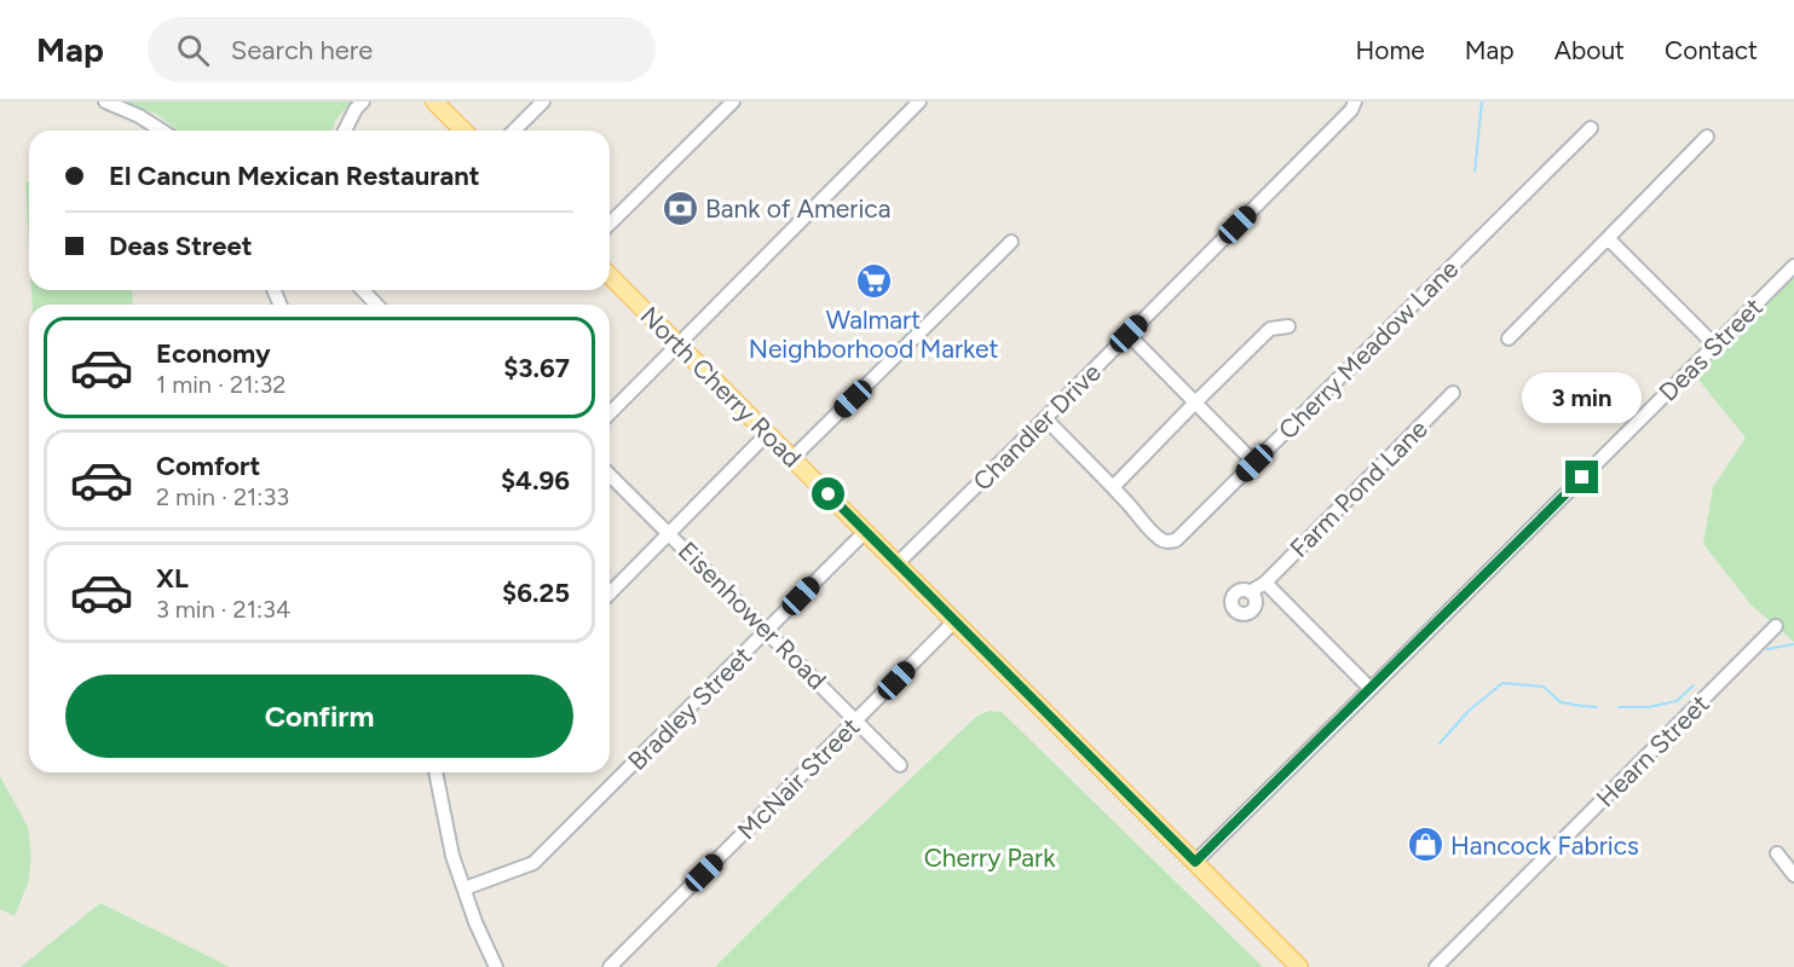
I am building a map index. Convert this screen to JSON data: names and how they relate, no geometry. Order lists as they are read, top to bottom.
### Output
{
  "streets": {
    "main road": ["North Cherry Road"],
    "street": [
      "Cherry Meadow Lane",
      "Deas Street",
      "Chandler Drive",
      "Farm Pond Lane",
      "Eisenhower Road",
      "Bradley Street",
      "Hearn Street",
      "McNair Street"
    ]
  },
  "crossings": [
    ["Deas Street", "North Cherry Road"],
    ["North Cherry Road", "Chandler Drive"],
    ["North Cherry Road", "Bradley Street"],
    ["North Cherry Road", "McNair Street"],
    ["Eisenhower Road", "Bradley Street"],
    ["Eisenhower Road", "McNair Street"]
  ],
  "parks": ["Cherry Park"],
  "places": {
    "bank": ["Bank of America"],
    "supermarket": ["Walmart Neighborhood Market"],
    "shop": ["Hancock Fabrics"]
  },
  "page": {
    "header": "Map",
    "search": "Search here",
    "nav": [
      "Home",
      "Map",
      "About",
      "Contact"
    ],
    "banner": ["El Cancun Mexican Restaurant", "Deas Street"],
    "list": [
      {
        "name": "Economy",
        "note": "1 min · 21:32",
        "value": "$3.67"
      },
      {
        "name": "Comfort",
        "note": "2 min · 21:33",
        "value": "$4.96"
      },
      {
        "name": "XL",
        "note": "3 min · 21:34",
        "value": "$6.25"
      }
    ],
    "bubble": "3 min",
    "buttons": "Confirm"
  }
}
